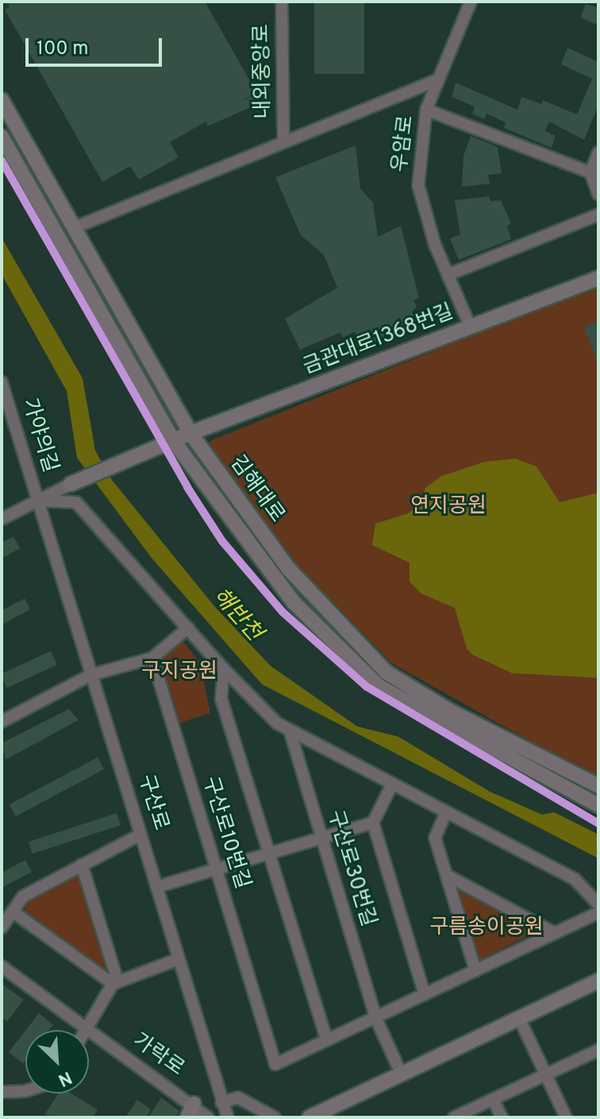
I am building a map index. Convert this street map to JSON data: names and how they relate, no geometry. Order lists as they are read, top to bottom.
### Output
{
  "streets": {
    "main road": ["금관대로1368번길", "김해대로"],
    "street": [
      "내외중앙로",
      "우암로",
      "가야의길",
      "구산로",
      "구산로10번길",
      "구산로30번길",
      "가락로"
    ]
  },
  "crossings": [
    ["우암로", "금관대로1368번길"],
    ["금관대로1368번길", "김해대로"],
    ["가야의길", "구산로"]
  ],
  "water": ["해반천"],
  "parks": ["연지공원", "구지공원", "구름송이공원"],
  "scale_bar": "100 m",
  "north": "bottom right"
}
